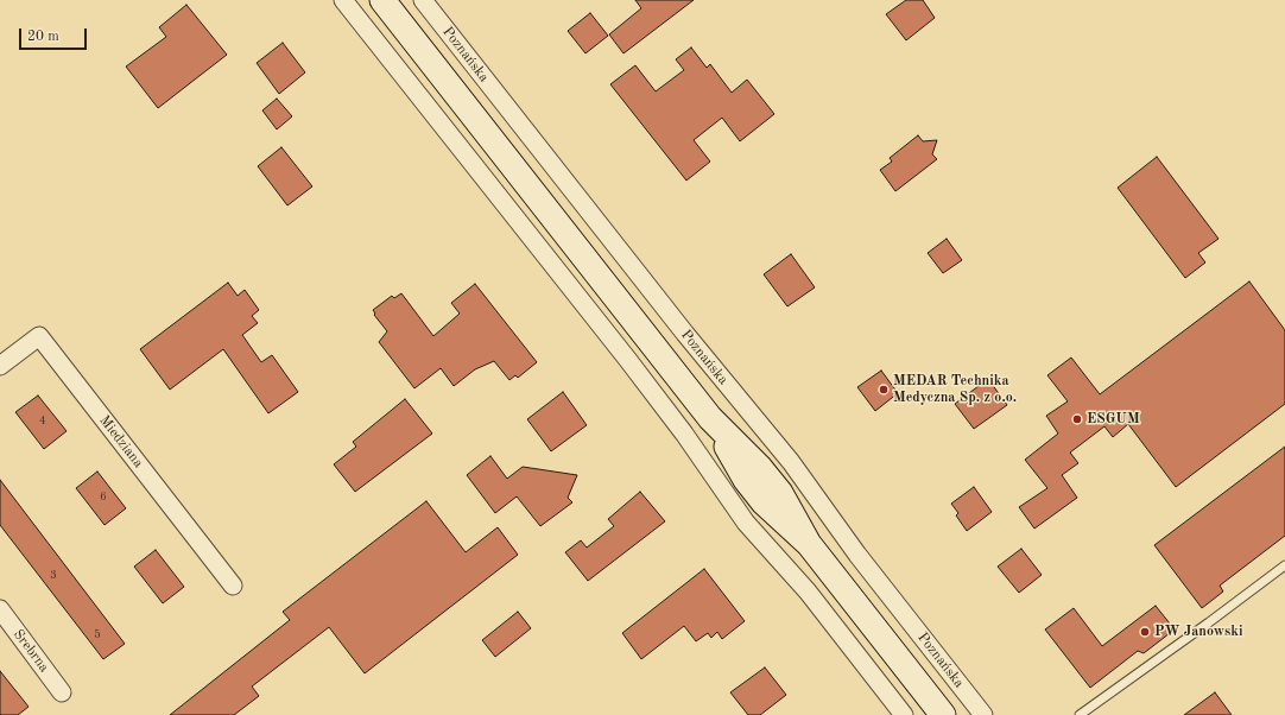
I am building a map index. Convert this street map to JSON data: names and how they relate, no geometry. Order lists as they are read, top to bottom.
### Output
{
  "streets": {
    "street": ["Poznańska", "Miedziana", "Srebrna"]
  },
  "places": ["MEDAR Technika Medyczna Sp. z o.o.", "ESGUM", "PW Janowski"],
  "house_numbers": [
    "4",
    "6",
    "3",
    "5"
  ],
  "scale_bar": "20 m"
}
